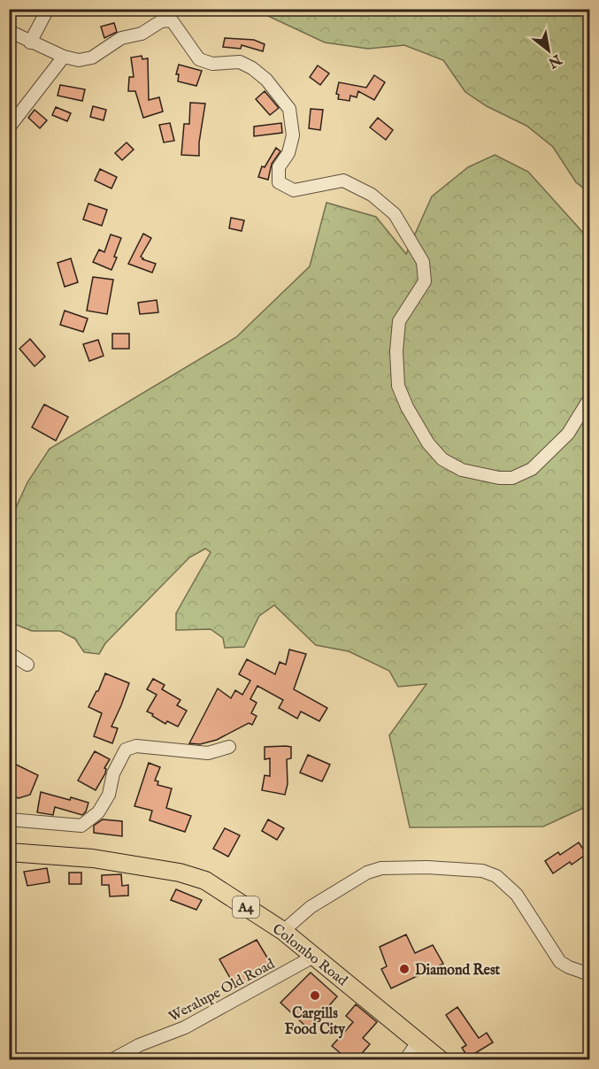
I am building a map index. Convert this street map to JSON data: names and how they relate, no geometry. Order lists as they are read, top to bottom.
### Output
{
  "streets": {
    "highway": ["A4", "Colombo Road"],
    "street": ["Weralupe Old Road"]
  },
  "crossings": [
    ["Colombo Road", "Weralupe Old Road"]
  ],
  "places": ["Diamond Rest", "Cargills Food City"],
  "north": "bottom right"
}
